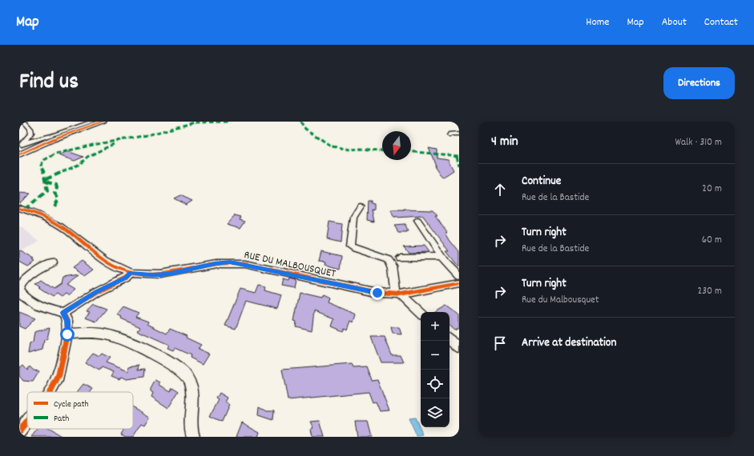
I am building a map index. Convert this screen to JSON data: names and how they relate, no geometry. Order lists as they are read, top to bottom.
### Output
{
  "streets": {
    "street": ["RUE DU MALBOUSQUET"]
  },
  "legend": ["Cycle path", "Path"],
  "north": "bottom",
  "page": {
    "header": "Map",
    "nav": [
      "Home",
      "Map",
      "About",
      "Contact"
    ],
    "title": "Find us",
    "buttons": "Directions",
    "heading": ["4 min", "Walk · 310 m"],
    "list": [
      ["Continue", "Rue de la Bastide", "20 m"],
      ["Turn right", "Rue de la Bastide", "60 m"],
      ["Turn right", "Rue du Malbousquet", "230 m"],
      "Arrive at destination"
    ],
    "map_buttons": ["+", "−"]
  }
}
